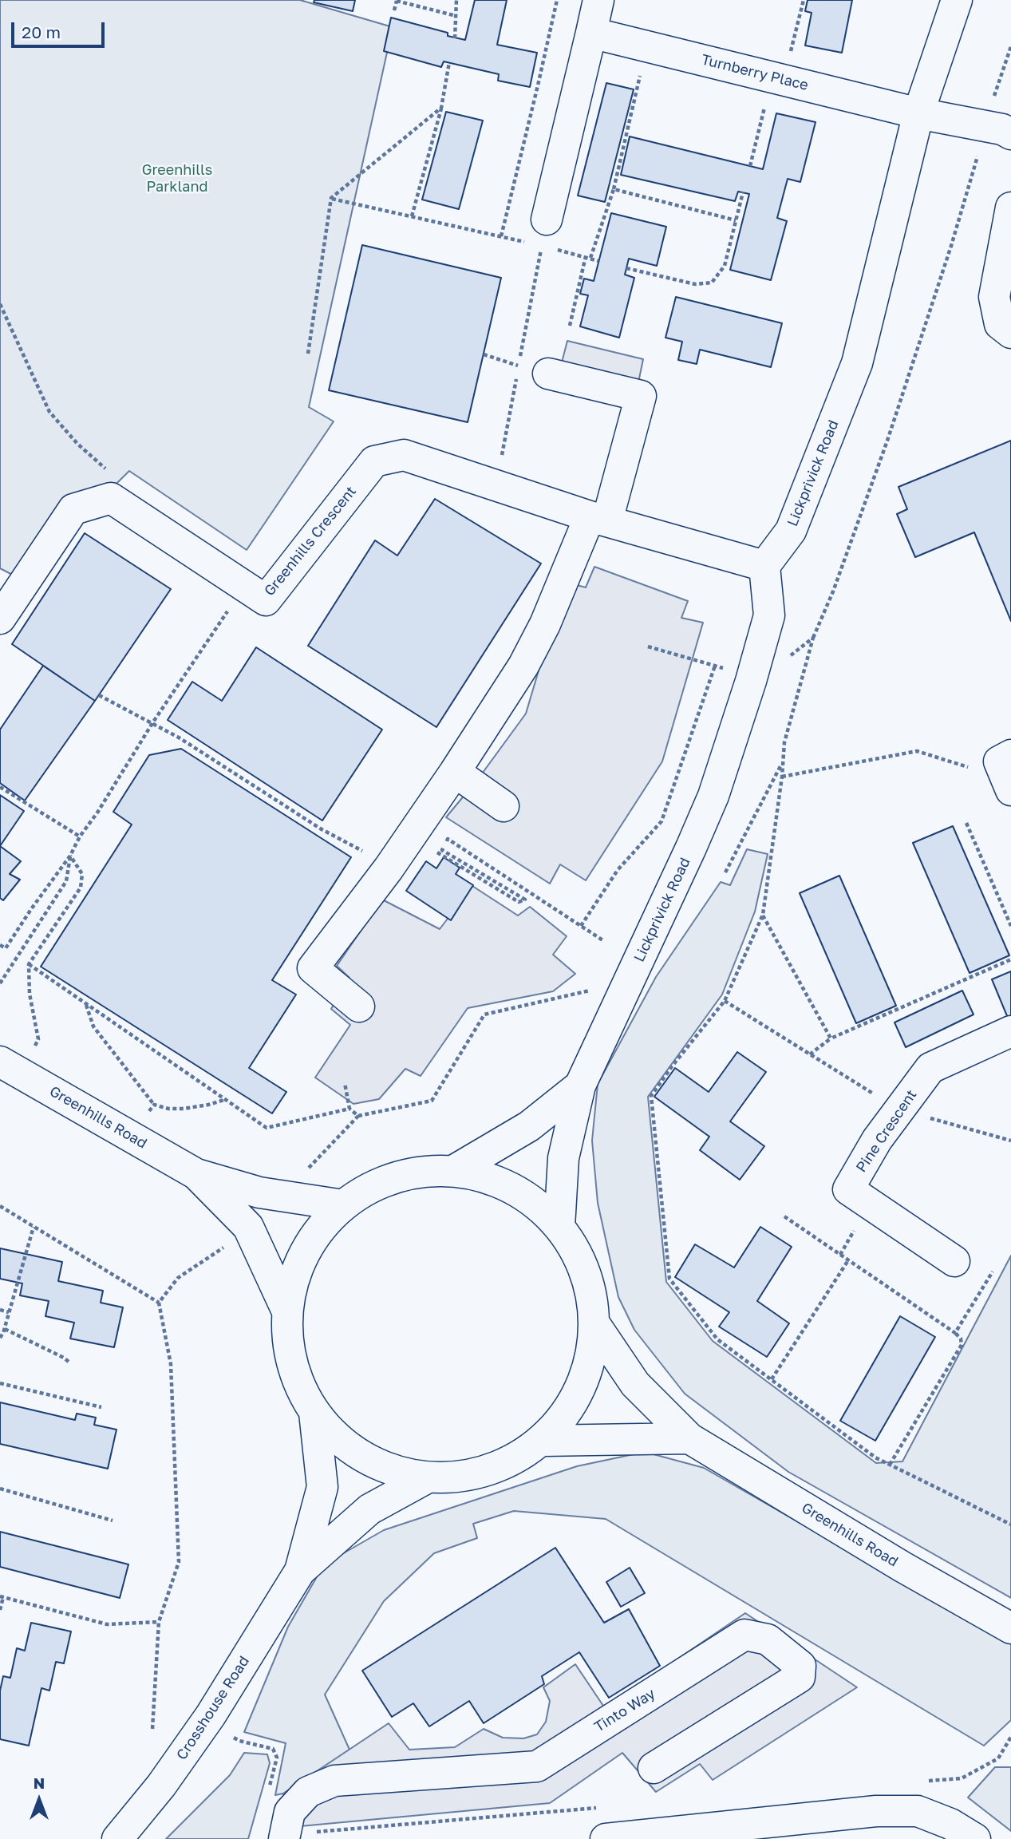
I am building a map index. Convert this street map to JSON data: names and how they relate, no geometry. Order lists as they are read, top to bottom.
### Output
{
  "streets": {
    "street": [
      "Turnberry Place",
      "Lickprivick Road",
      "Greenhills Crescent",
      "Greenhills Road",
      "Pine Crescent",
      "Crosshouse Road",
      "Tinto Way"
    ]
  },
  "crossings": [
    ["Turnberry Place", "Lickprivick Road"],
    ["Lickprivick Road", "Greenhills Crescent"]
  ],
  "parks": ["Greenhills Parkland"],
  "scale_bar": "20 m",
  "north": "top"
}
